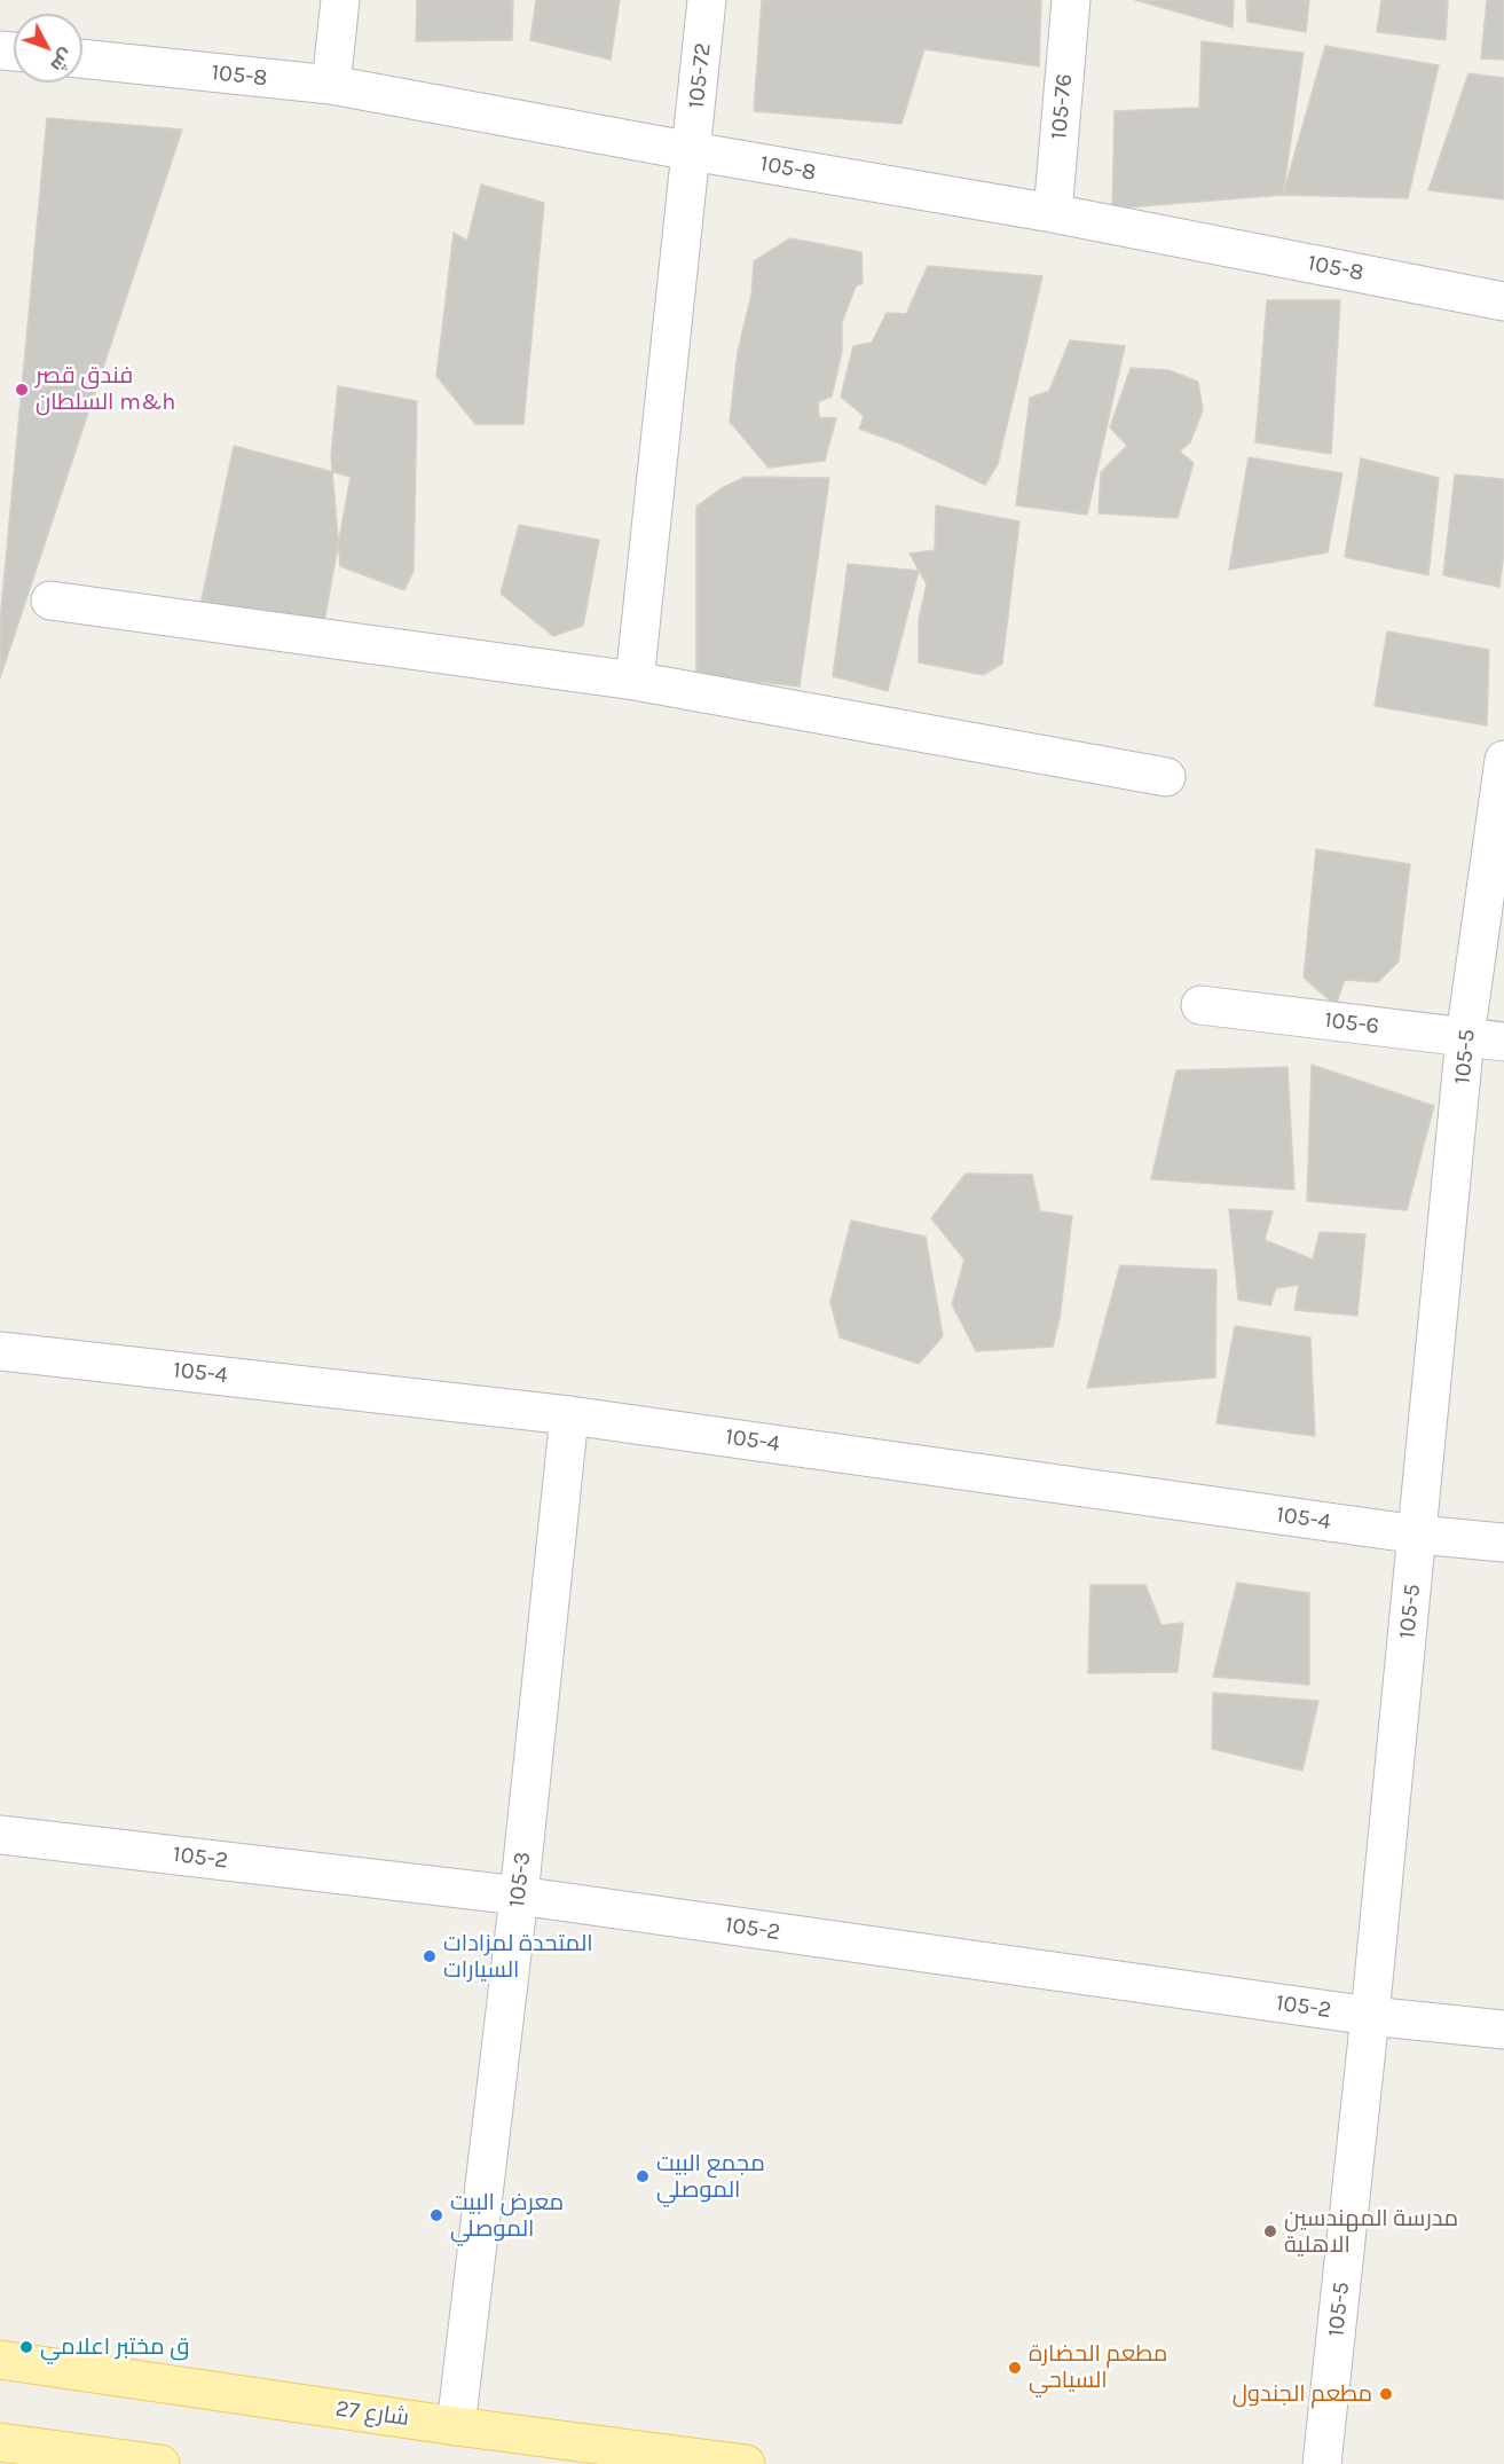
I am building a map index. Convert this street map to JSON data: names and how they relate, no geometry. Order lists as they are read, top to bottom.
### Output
{
  "streets": {
    "main road": ["شارع 27"],
    "street": [
      "105-8",
      "105-72",
      "105-76",
      "105-6",
      "105-5",
      "105-4",
      "105-2",
      "105-3"
    ]
  },
  "crossings": [
    ["105-8", "105-72"],
    ["105-8", "105-76"],
    ["105-6", "105-5"],
    ["105-5", "105-4"],
    ["105-5", "105-2"],
    ["105-4", "105-3"],
    ["105-2", "105-3"],
    ["105-3", "شارع 27"]
  ],
  "places": [
    "فندق قصر السلطان m&h",
    "المتحدة لمزادات السيارات",
    "مجمع البيت الموصلي",
    "معرض البيت الموصلي",
    "مدرسة المهندسين الاهلية",
    "ق مختبر اعلامي",
    "مطعم الحضارة السياحي",
    "مطعم الجندول"
  ],
  "north": "bottom right"
}
